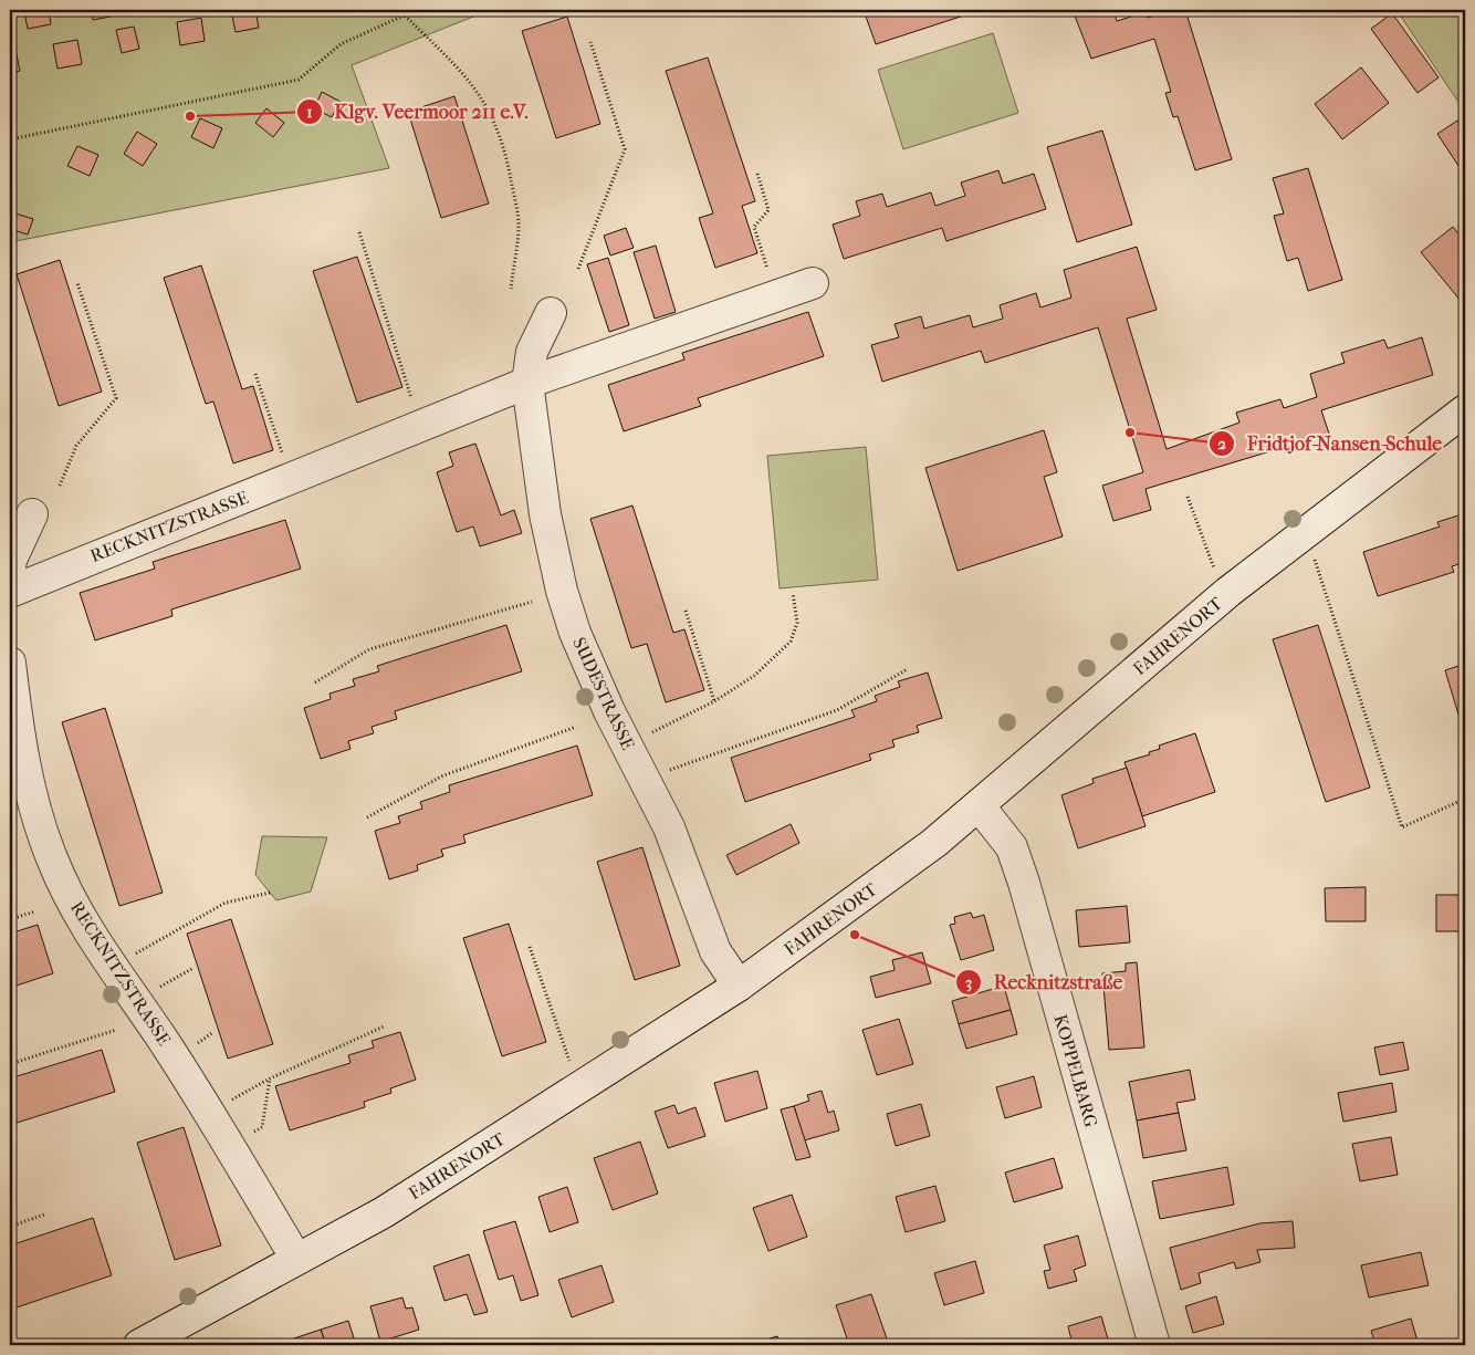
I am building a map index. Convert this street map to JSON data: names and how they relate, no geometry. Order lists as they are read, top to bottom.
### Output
{
  "streets": {
    "street": [
      "RECKNITZSTRASSE",
      "FAHRENORT",
      "SUDESTRASSE",
      "KOPPELBARG"
    ]
  },
  "crossings": [
    ["RECKNITZSTRASSE", "FAHRENORT"],
    ["FAHRENORT", "SUDESTRASSE"],
    ["FAHRENORT", "KOPPELBARG"]
  ],
  "places": ["Klgv. Veermoor 211 e.V.", "Fridtjof-Nansen-Schule", "Recknitzstraße"]
}
